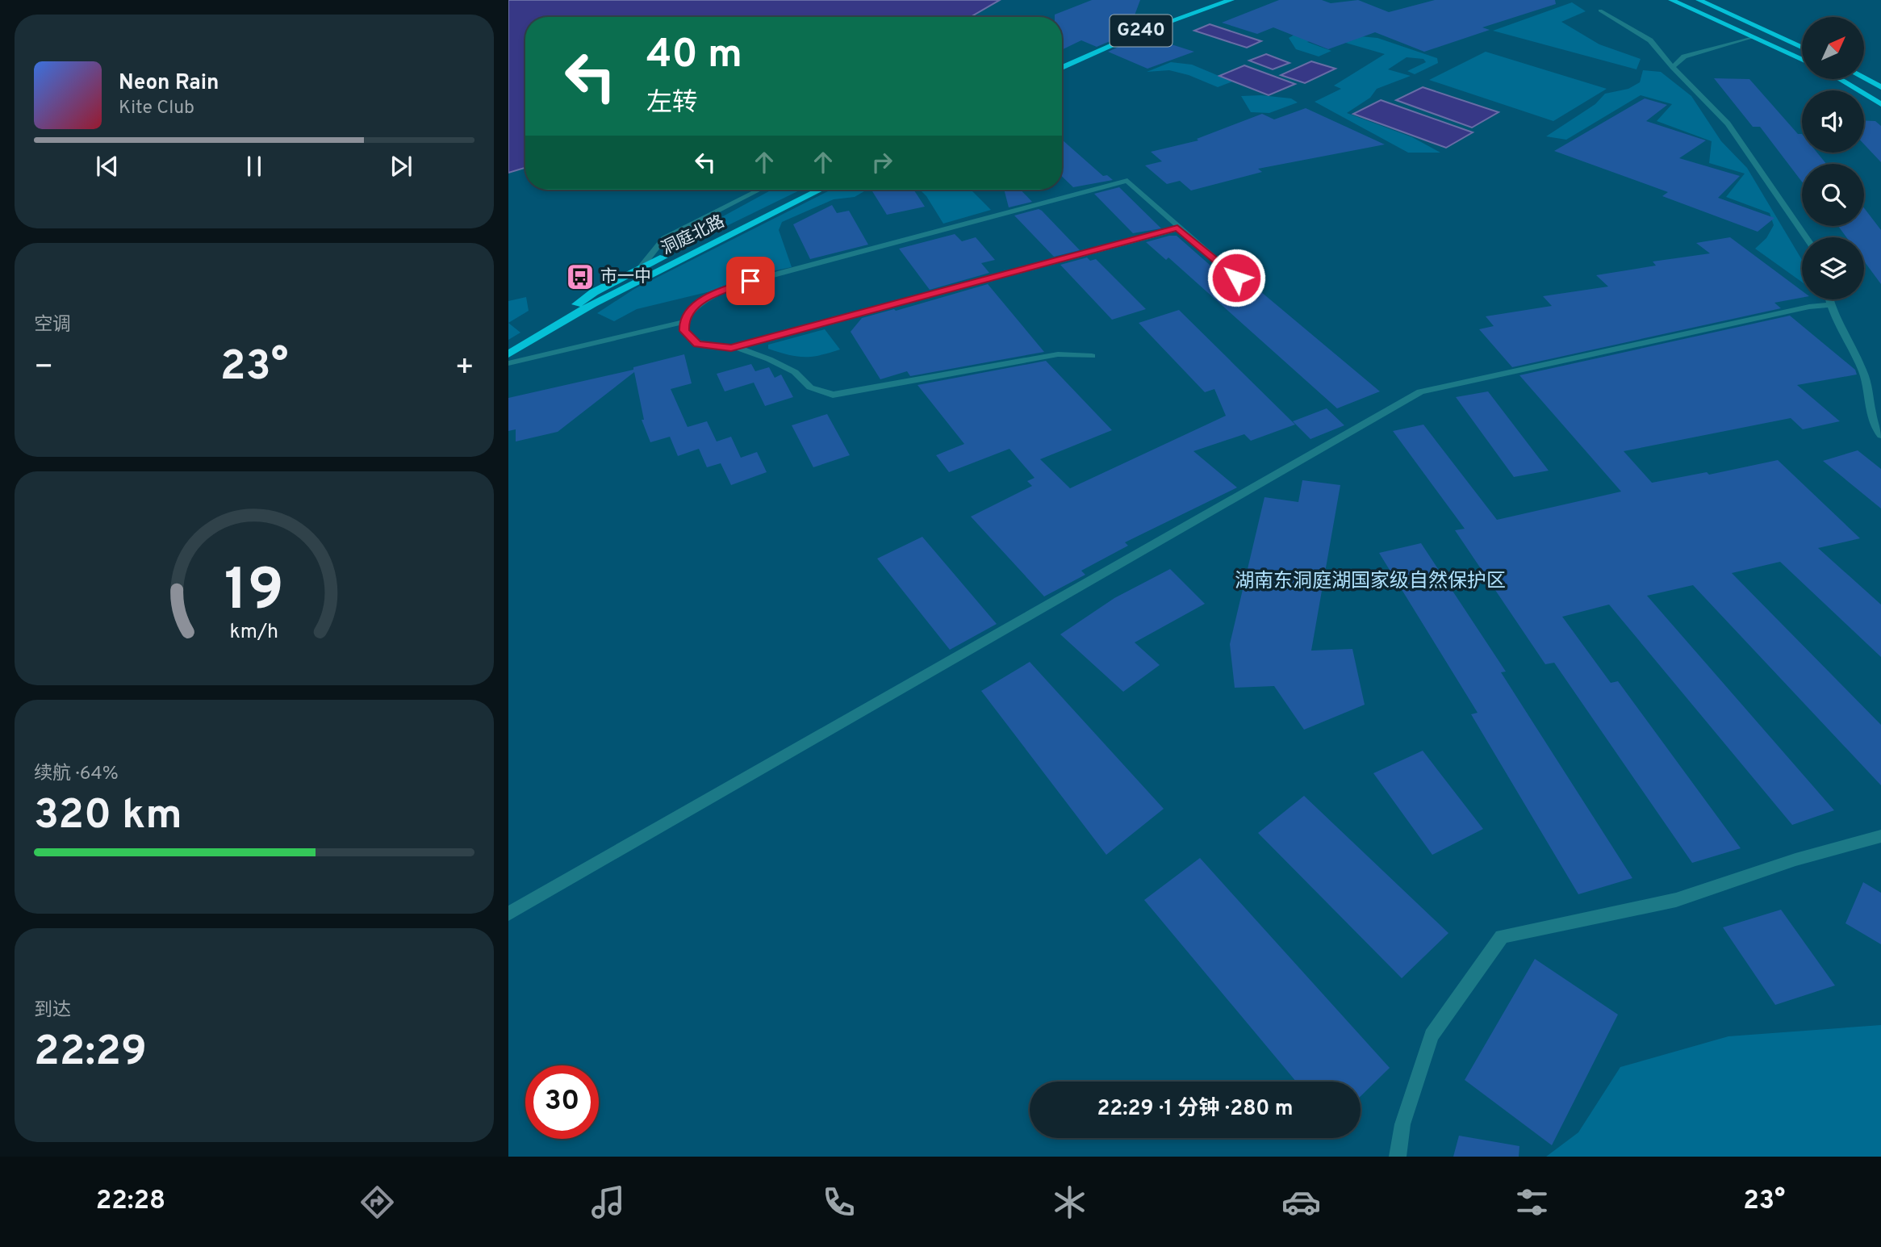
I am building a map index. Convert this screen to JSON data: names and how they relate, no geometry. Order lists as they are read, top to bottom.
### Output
{
  "streets": {
    "main road": ["G240", "洞庭北路"]
  },
  "parks": ["湖南东洞庭湖国家级自然保护区"],
  "places": {
    "bus stop": ["市一中"]
  },
  "north": "top right",
  "page": {
    "turn": ["40 m", "左转"],
    "song": ["Neon Rain", "Kite Club"],
    "tile": [
      "空调",
      ["续航 · 64%", "320 km"],
      ["到达", "22:29"]
    ],
    "heat": ["−", "23°", "+"],
    "limit": "30",
    "trip": "22:29 · 1 分钟 · 280 m",
    "tabs": ["22:28", "23°"],
    "gauge": ["19", "km/h"]
  }
}
